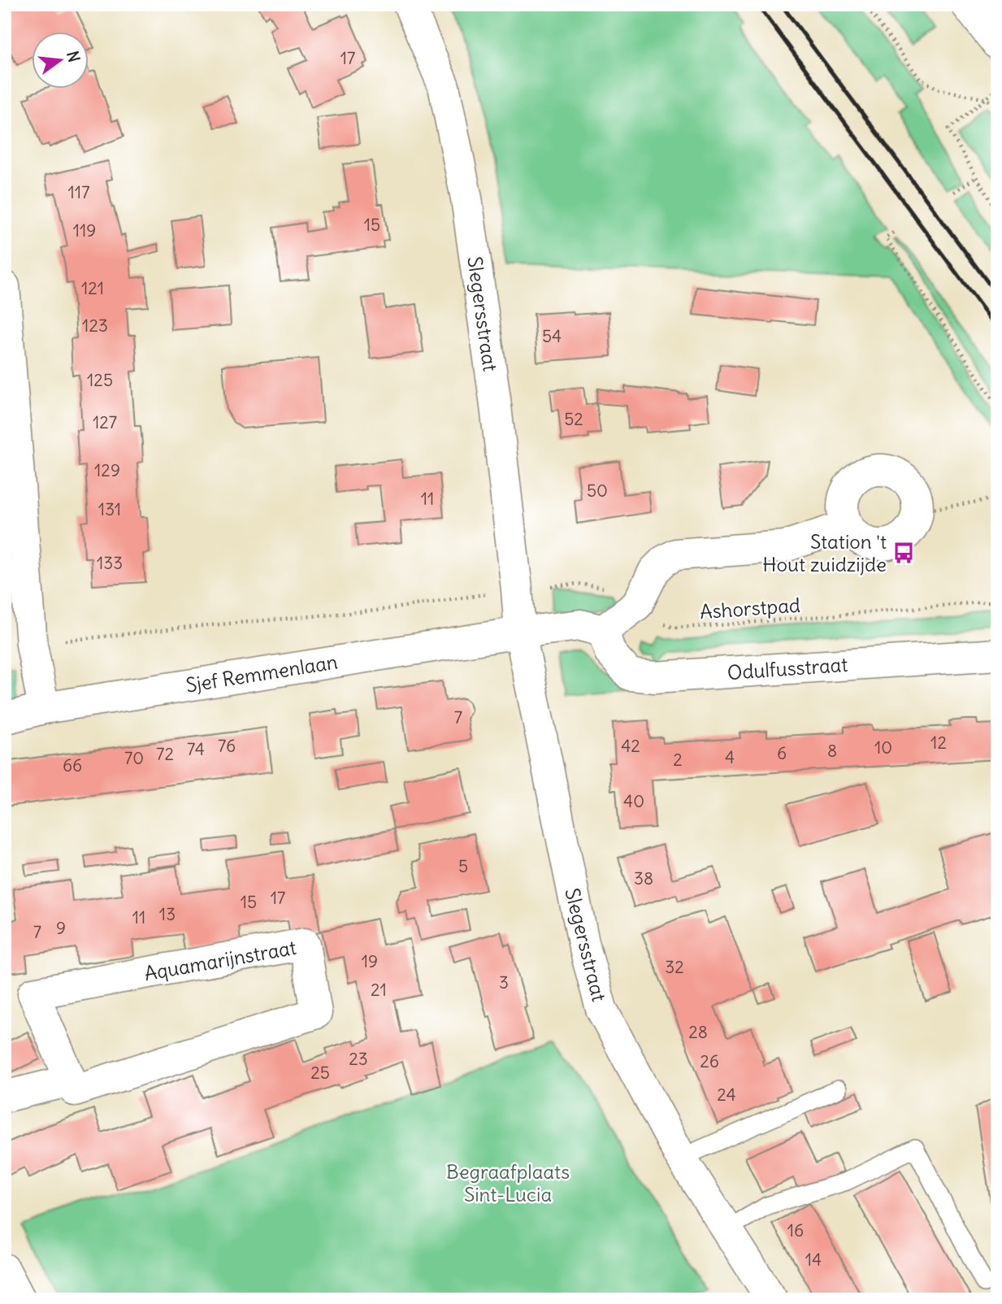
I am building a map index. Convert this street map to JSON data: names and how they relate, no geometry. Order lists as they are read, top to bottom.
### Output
{
  "streets": {
    "street": [
      "Slegersstraat",
      "Odulfusstraat",
      "Sjef Remmenlaan",
      "Aquamarijnstraat"
    ],
    "path": ["Ashorstpad"]
  },
  "crossings": [
    ["Slegersstraat", "Ashorstpad"],
    ["Slegersstraat", "Sjef Remmenlaan"]
  ],
  "parks": ["Begraafplaats Sint-Lucia"],
  "places": {
    "bus stop": ["Station 't Hout zuidzijde"]
  },
  "house_numbers": [
    "17",
    "117",
    "15",
    "119",
    "121",
    "123",
    "54",
    "125",
    "52",
    "127",
    "129",
    "50",
    "11",
    "131",
    "133",
    "7",
    "12",
    "76",
    "42",
    "10",
    "74",
    "8",
    "6",
    "72",
    "4",
    "70",
    "2",
    "66",
    "40",
    "5",
    "38",
    "17",
    "15",
    "13",
    "11",
    "9",
    "7",
    "19",
    "32",
    "3",
    "21",
    "28",
    "23",
    "26",
    "25",
    "24",
    "16",
    "14"
  ],
  "north": "right"
}
